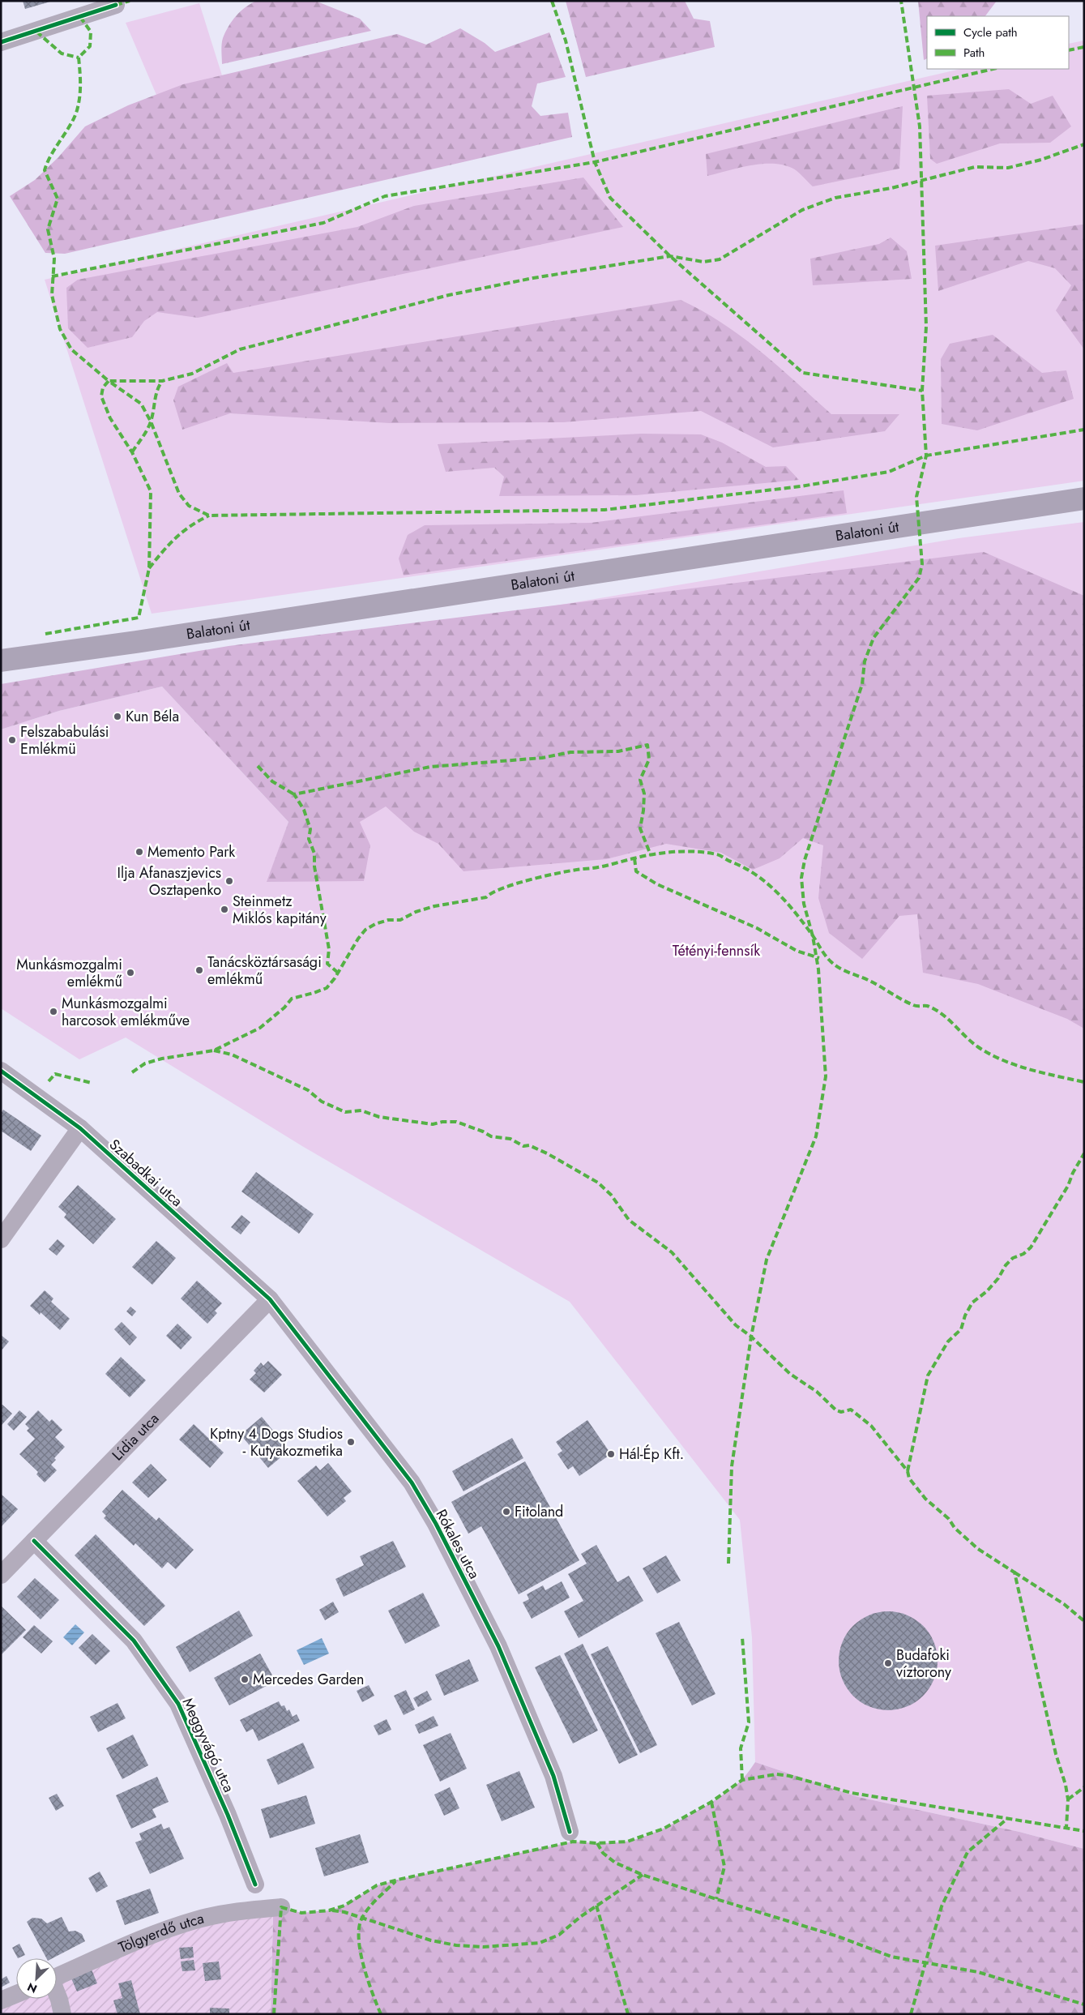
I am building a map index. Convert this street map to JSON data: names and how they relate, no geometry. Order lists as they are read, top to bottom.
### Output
{
  "streets": {
    "main road": ["Balatoni út"],
    "street": [
      "Szabadkai utca",
      "Lídia utca",
      "Rókales utca",
      "Meggyvágó utca",
      "Tölgyerdő utca"
    ]
  },
  "crossings": [
    ["Szabadkai utca", "Lídia utca"],
    ["Szabadkai utca", "Rókales utca"],
    ["Lídia utca", "Rókales utca"],
    ["Lídia utca", "Meggyvágó utca"]
  ],
  "parks": ["Tétényi-fennsík"],
  "places": [
    "Kun Béla",
    "Felszababulási Emlékmü",
    "Memento Park",
    "Ilja Afanaszjevics Osztapenko",
    "Steinmetz Miklós kapitány",
    "Tanácsköztársasági emlékmű",
    "Munkásmozgalmi emlékmű",
    "Munkásmozgalmi harcosok emlékműve",
    "Kptny 4 Dogs Studios - Kutyakozmetika",
    "Hál-Ép Kft.",
    "Fitoland",
    "Budafoki víztorony",
    "Mercedes Garden"
  ],
  "legend": ["Cycle path", "Path"],
  "north": "bottom left"
}
